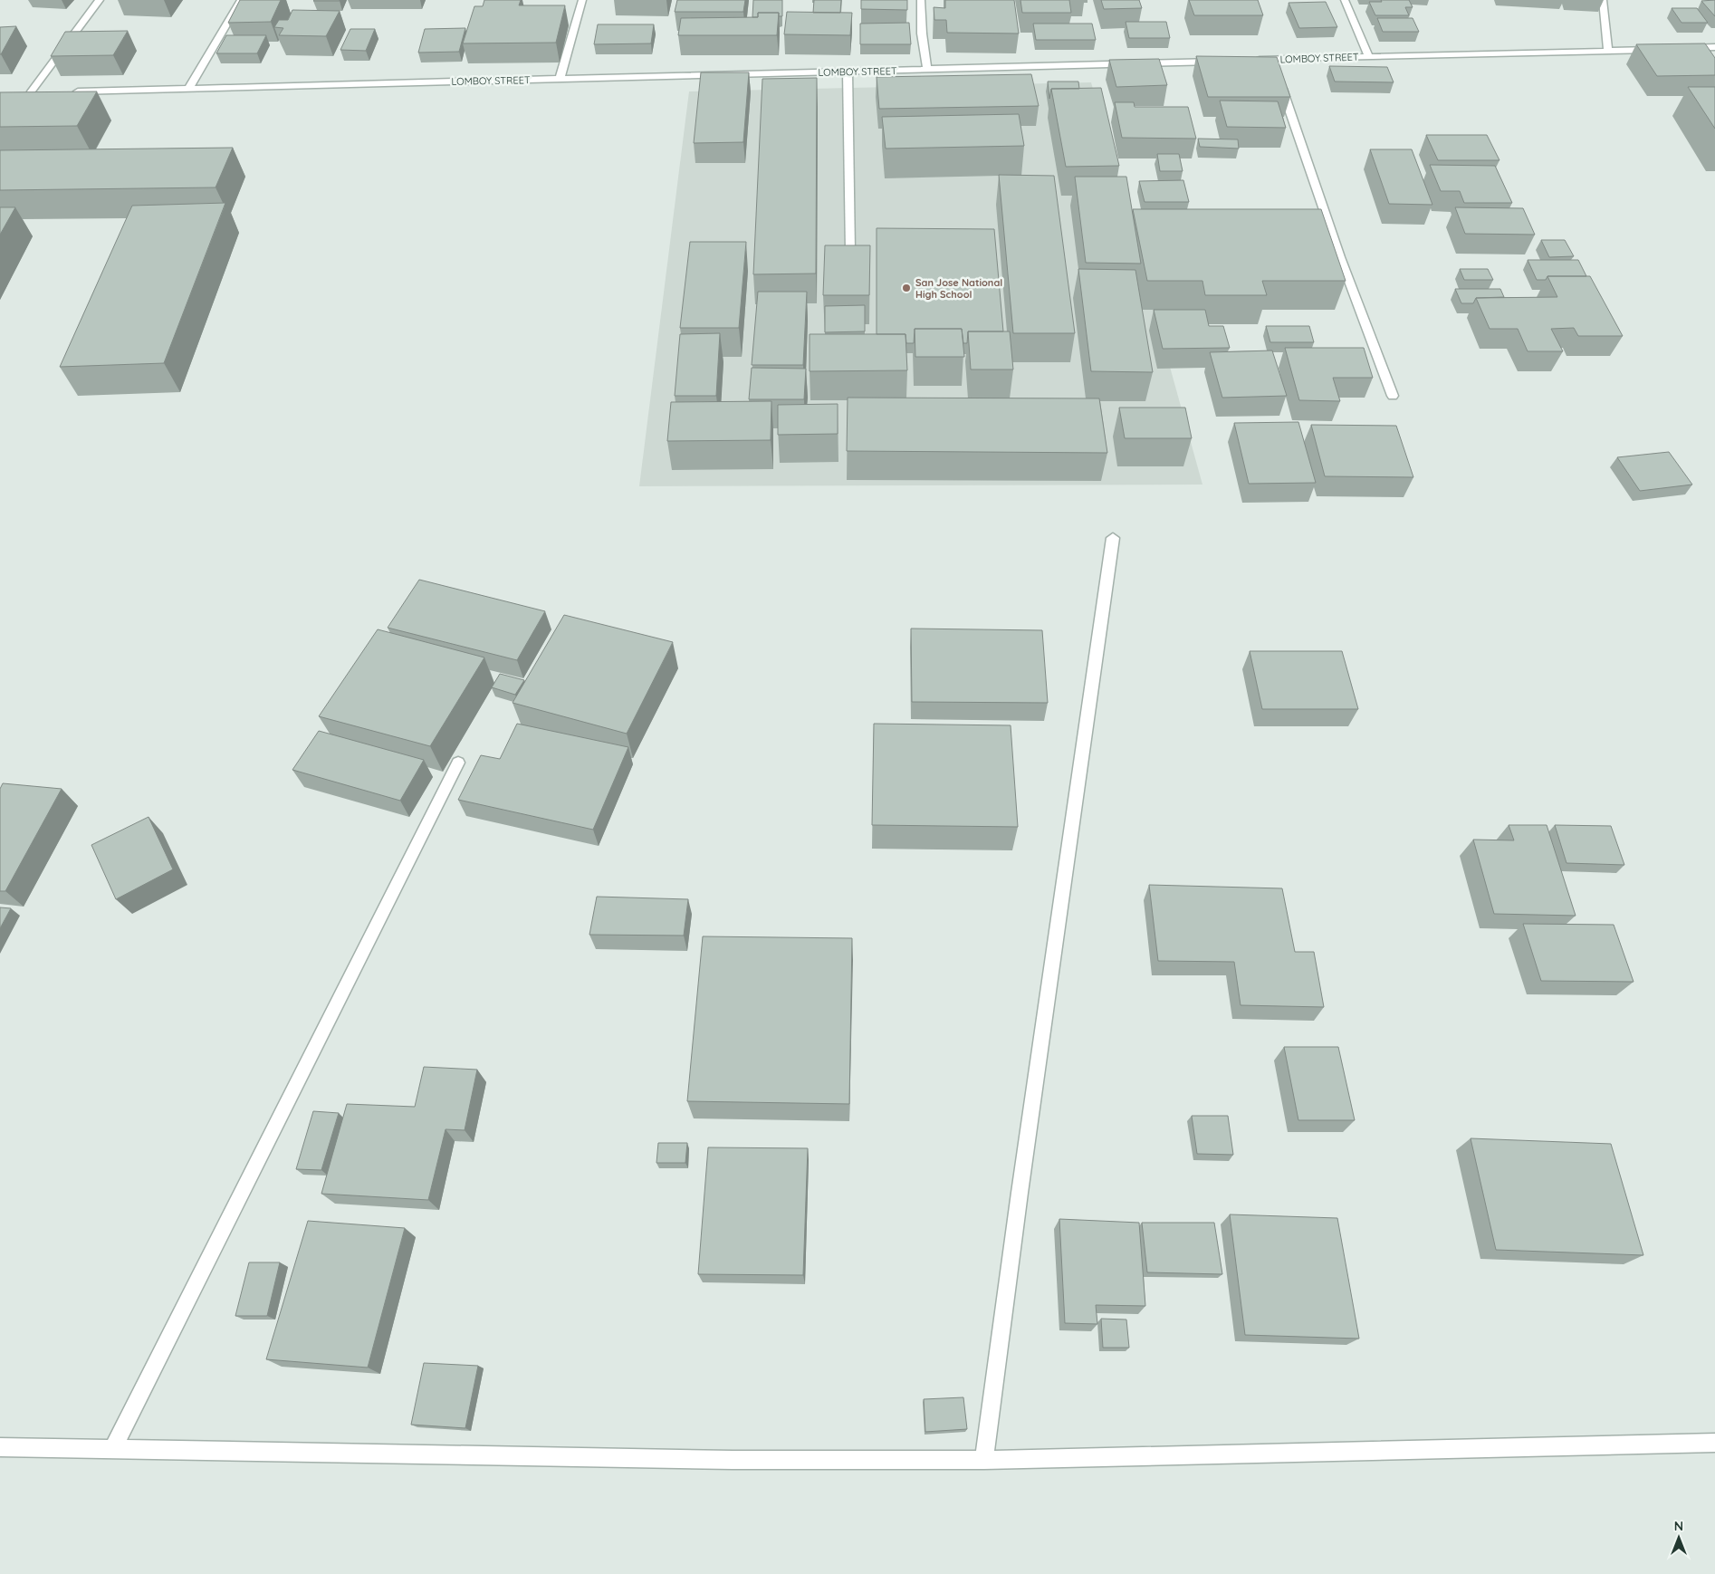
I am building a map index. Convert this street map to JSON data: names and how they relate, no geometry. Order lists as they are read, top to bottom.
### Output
{
  "streets": {
    "street": ["LOMBOY STREET"]
  },
  "places": ["San Jose National High School"],
  "north": "top"
}
